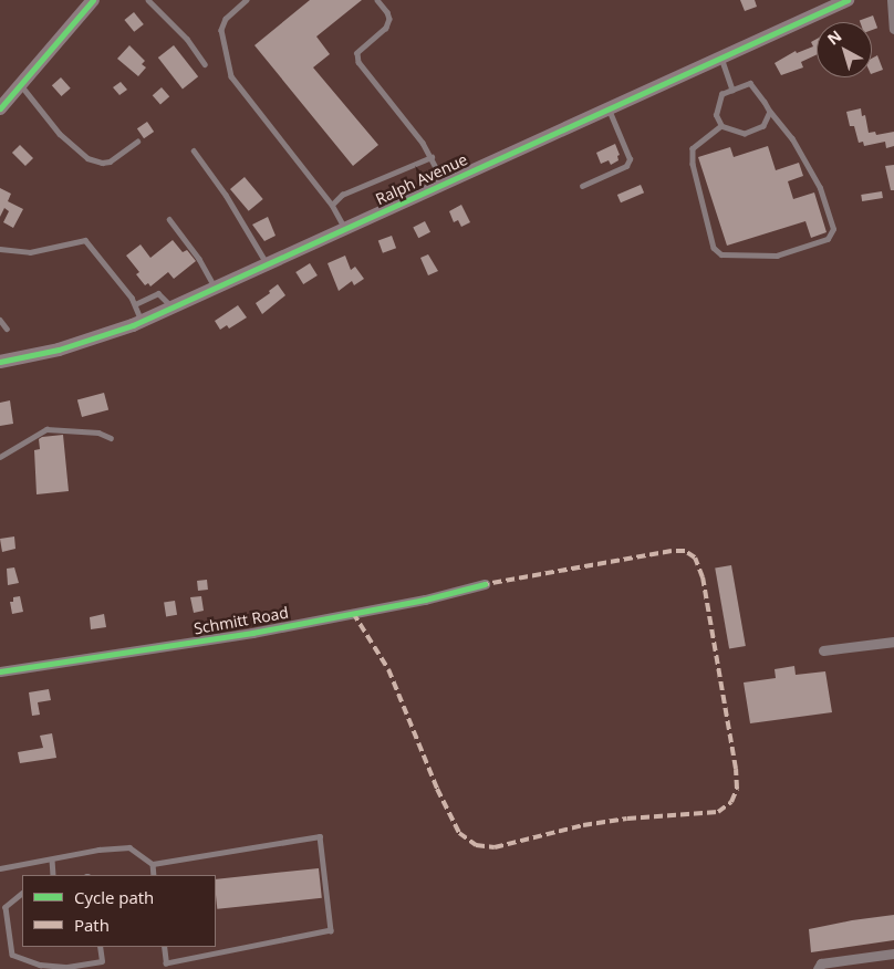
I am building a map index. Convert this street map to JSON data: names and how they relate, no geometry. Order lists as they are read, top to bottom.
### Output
{
  "streets": {
    "street": ["Ralph Avenue", "Schmitt Road"]
  },
  "legend": ["Cycle path", "Path"],
  "north": "top left"
}
